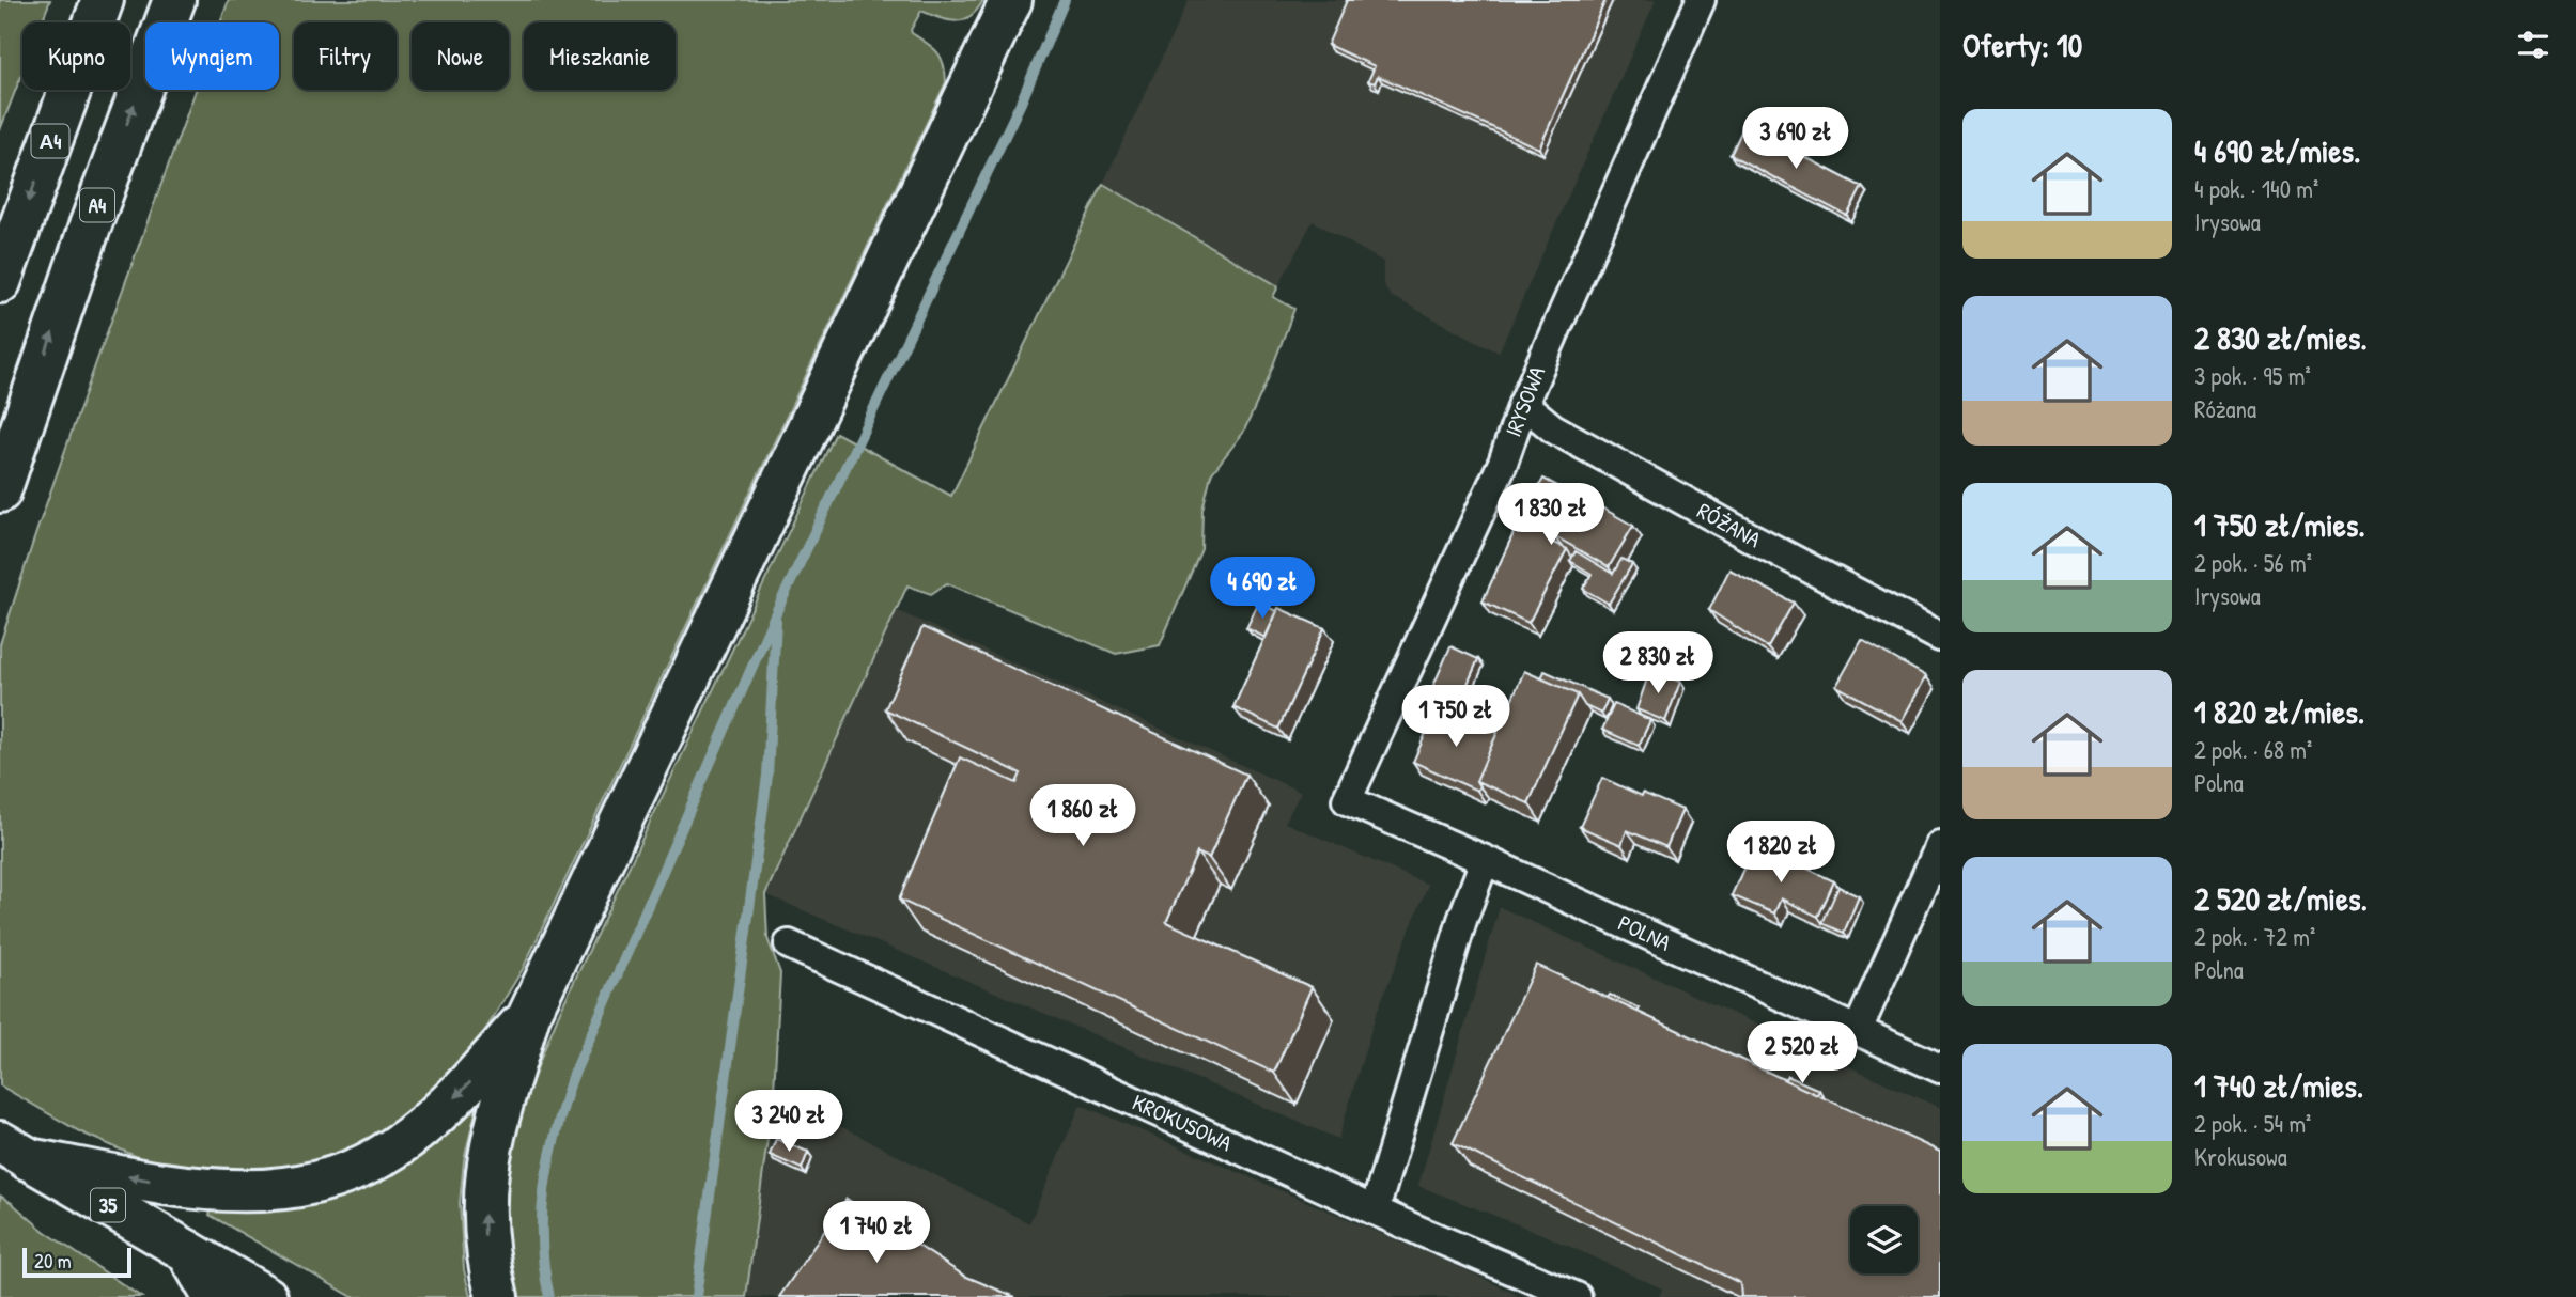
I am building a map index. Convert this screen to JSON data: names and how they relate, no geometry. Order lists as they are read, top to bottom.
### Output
{
  "streets": {
    "main road": ["А4", "A4", "35"],
    "street": [
      "IRYSOWA",
      "RÓŻANA",
      "POLNA",
      "KROKUSOWA"
    ]
  },
  "crossings": [
    ["IRYSOWA", "RÓŻANA"],
    ["IRYSOWA", "POLNA"]
  ],
  "scale_bar": "20 m",
  "page": {
    "heading": "Oferty: 10",
    "chip": [
      "Kupno",
      "Wynajem",
      "Filtry",
      "Nowe",
      "Mieszkanie"
    ],
    "list": [
      {
        "name": "4 690 zł/mies.",
        "note": "4 pok. · 140 m² · Irysowa"
      },
      {
        "name": "2 830 zł/mies.",
        "note": "3 pok. · 95 m² · Różana"
      },
      {
        "name": "1 750 zł/mies.",
        "note": "2 pok. · 56 m² · Irysowa"
      },
      {
        "name": "1 820 zł/mies.",
        "note": "2 pok. · 68 m² · Polna"
      },
      {
        "name": "2 520 zł/mies.",
        "note": "2 pok. · 72 m² · Polna"
      },
      {
        "name": "1 740 zł/mies.",
        "note": "2 pok. · 54 m² · Krokusowa"
      }
    ],
    "price": [
      "3 690 zł",
      "1 830 zł",
      "4 690 zł",
      "2 830 zł",
      "1 750 zł",
      "1 860 zł",
      "1 820 zł",
      "2 520 zł",
      "3 240 zł",
      "1 740 zł"
    ],
    "scale": "20 m"
  }
}
